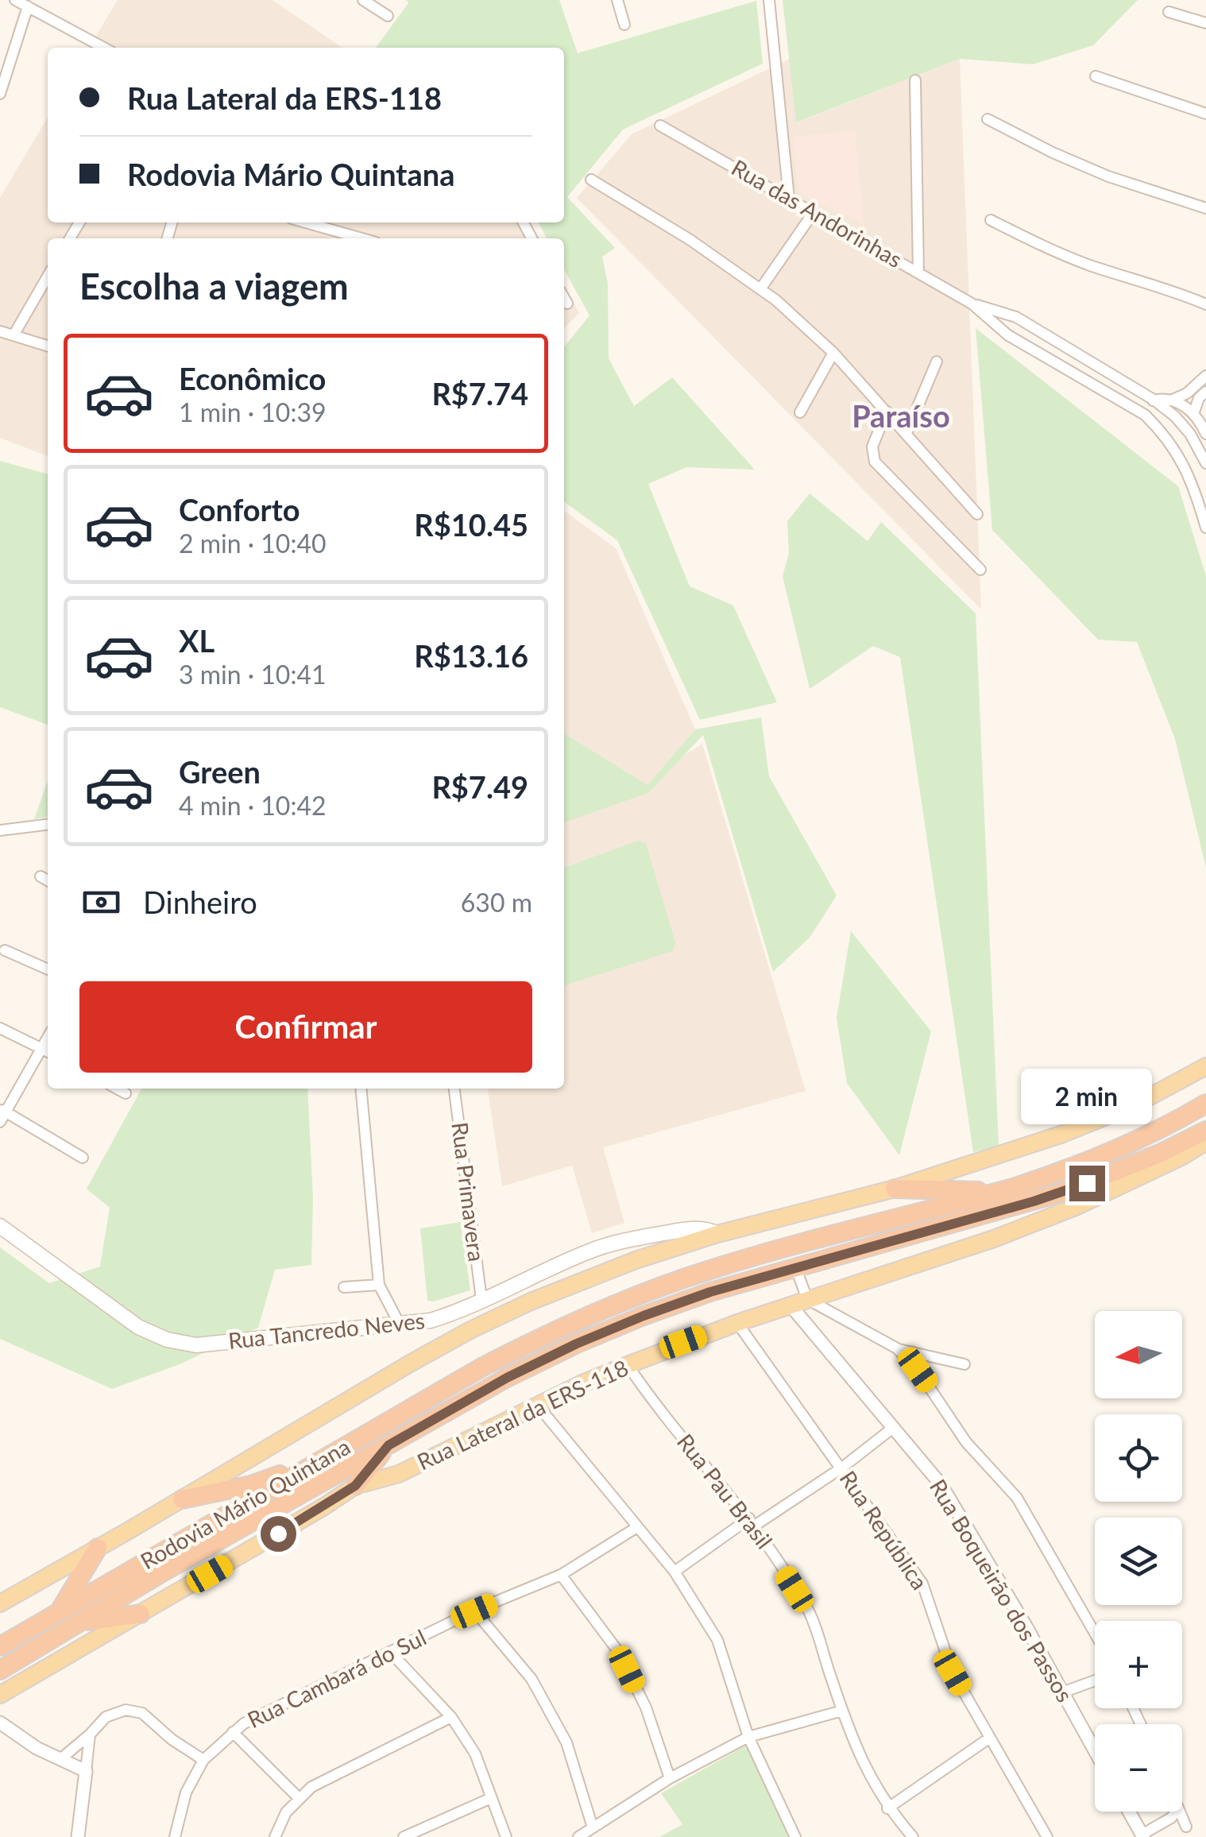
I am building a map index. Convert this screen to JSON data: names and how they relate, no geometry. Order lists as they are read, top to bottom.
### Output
{
  "streets": {
    "highway": ["Rodovia Mário Quintana"],
    "main road": ["Rua Tancredo Neves", "Rua Lateral da ERS-118"],
    "street": [
      "Rua das Andorinhas",
      "Rua Primavera",
      "Rua Pau Brasil",
      "Rua República",
      "Rua Boqueirão dos Passos",
      "Rua Cambará do Sul"
    ]
  },
  "crossings": [
    ["Rua Primavera", "Rua Tancredo Neves"],
    ["Rua Lateral da ERS-118", "Rua Pau Brasil"],
    ["Rua Lateral da ERS-118", "Rua República"],
    ["Rua Lateral da ERS-118", "Rua Boqueirão dos Passos"]
  ],
  "districts": ["Paraíso"],
  "north": "left",
  "page": {
    "banner": ["Rua Lateral da ERS-118", "Rodovia Mário Quintana"],
    "heading": "Escolha a viagem",
    "list": [
      {
        "name": "Econômico",
        "note": "1 min · 10:39",
        "value": "R$7.74"
      },
      {
        "name": "Conforto",
        "note": "2 min · 10:40",
        "value": "R$10.45"
      },
      {
        "name": "XL",
        "note": "3 min · 10:41",
        "value": "R$13.16"
      },
      {
        "name": "Green",
        "note": "4 min · 10:42",
        "value": "R$7.49"
      }
    ],
    "pay": ["Dinheiro", "630 m"],
    "buttons": "Confirmar",
    "bubble": "2 min",
    "map_buttons": ["+", "−"]
  }
}
